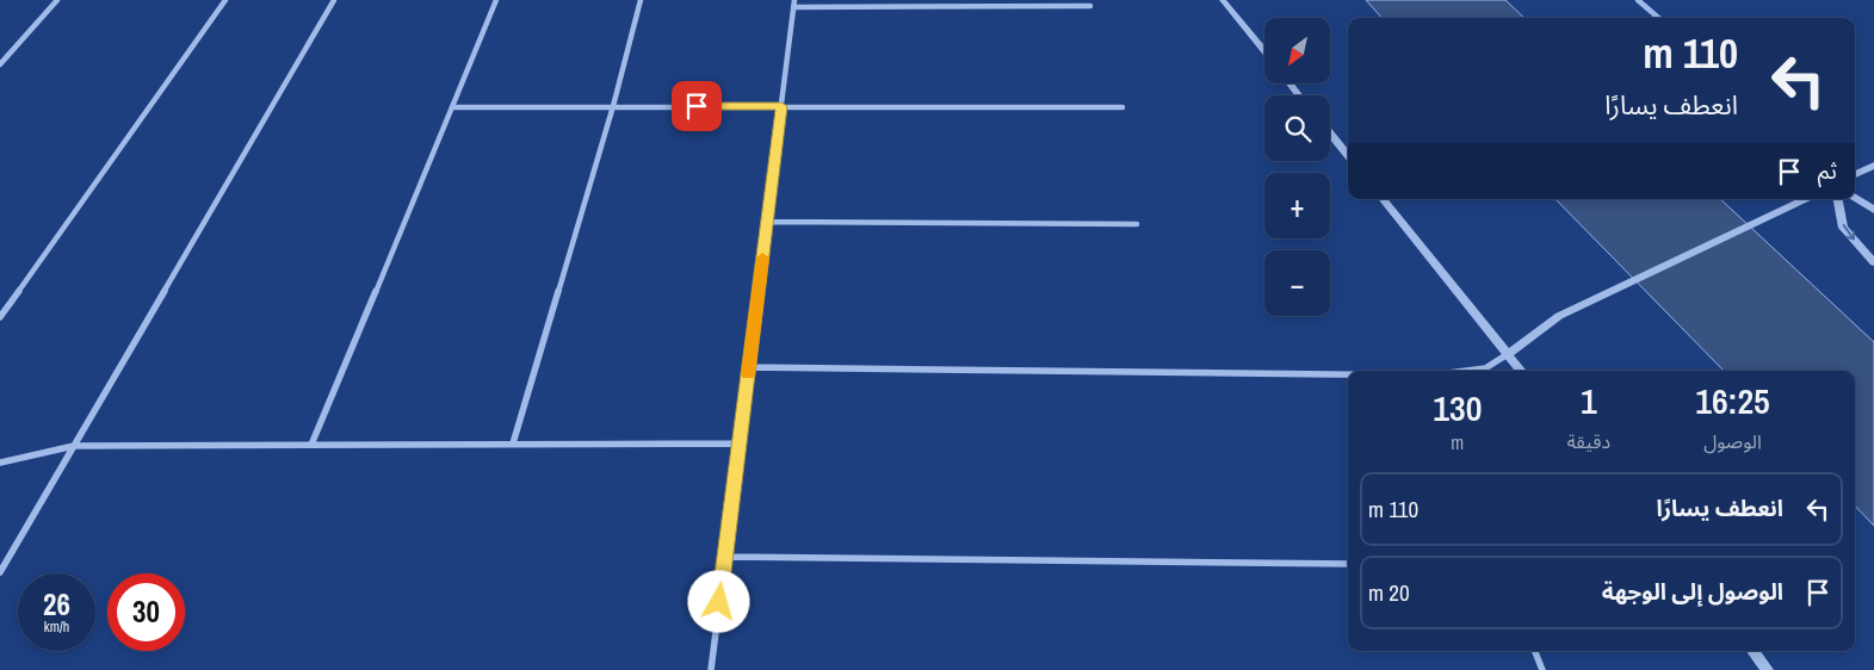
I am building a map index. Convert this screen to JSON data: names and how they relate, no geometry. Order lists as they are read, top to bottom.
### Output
{
  "north": "bottom left",
  "page": {
    "map_buttons": ["+", "−"],
    "turn": ["110 m", "انعطف يسارًا"],
    "then": "ثم",
    "eta": [
      "16:25",
      "الوصول",
      "1",
      "دقيقة",
      "130",
      "m"
    ],
    "list": [
      {
        "name": "انعطف يسارًا",
        "value": "110 m"
      },
      {
        "name": "الوصول إلى الوجهة",
        "value": "20 m"
      }
    ],
    "speed": "26 km/h",
    "limit": "30"
  }
}
